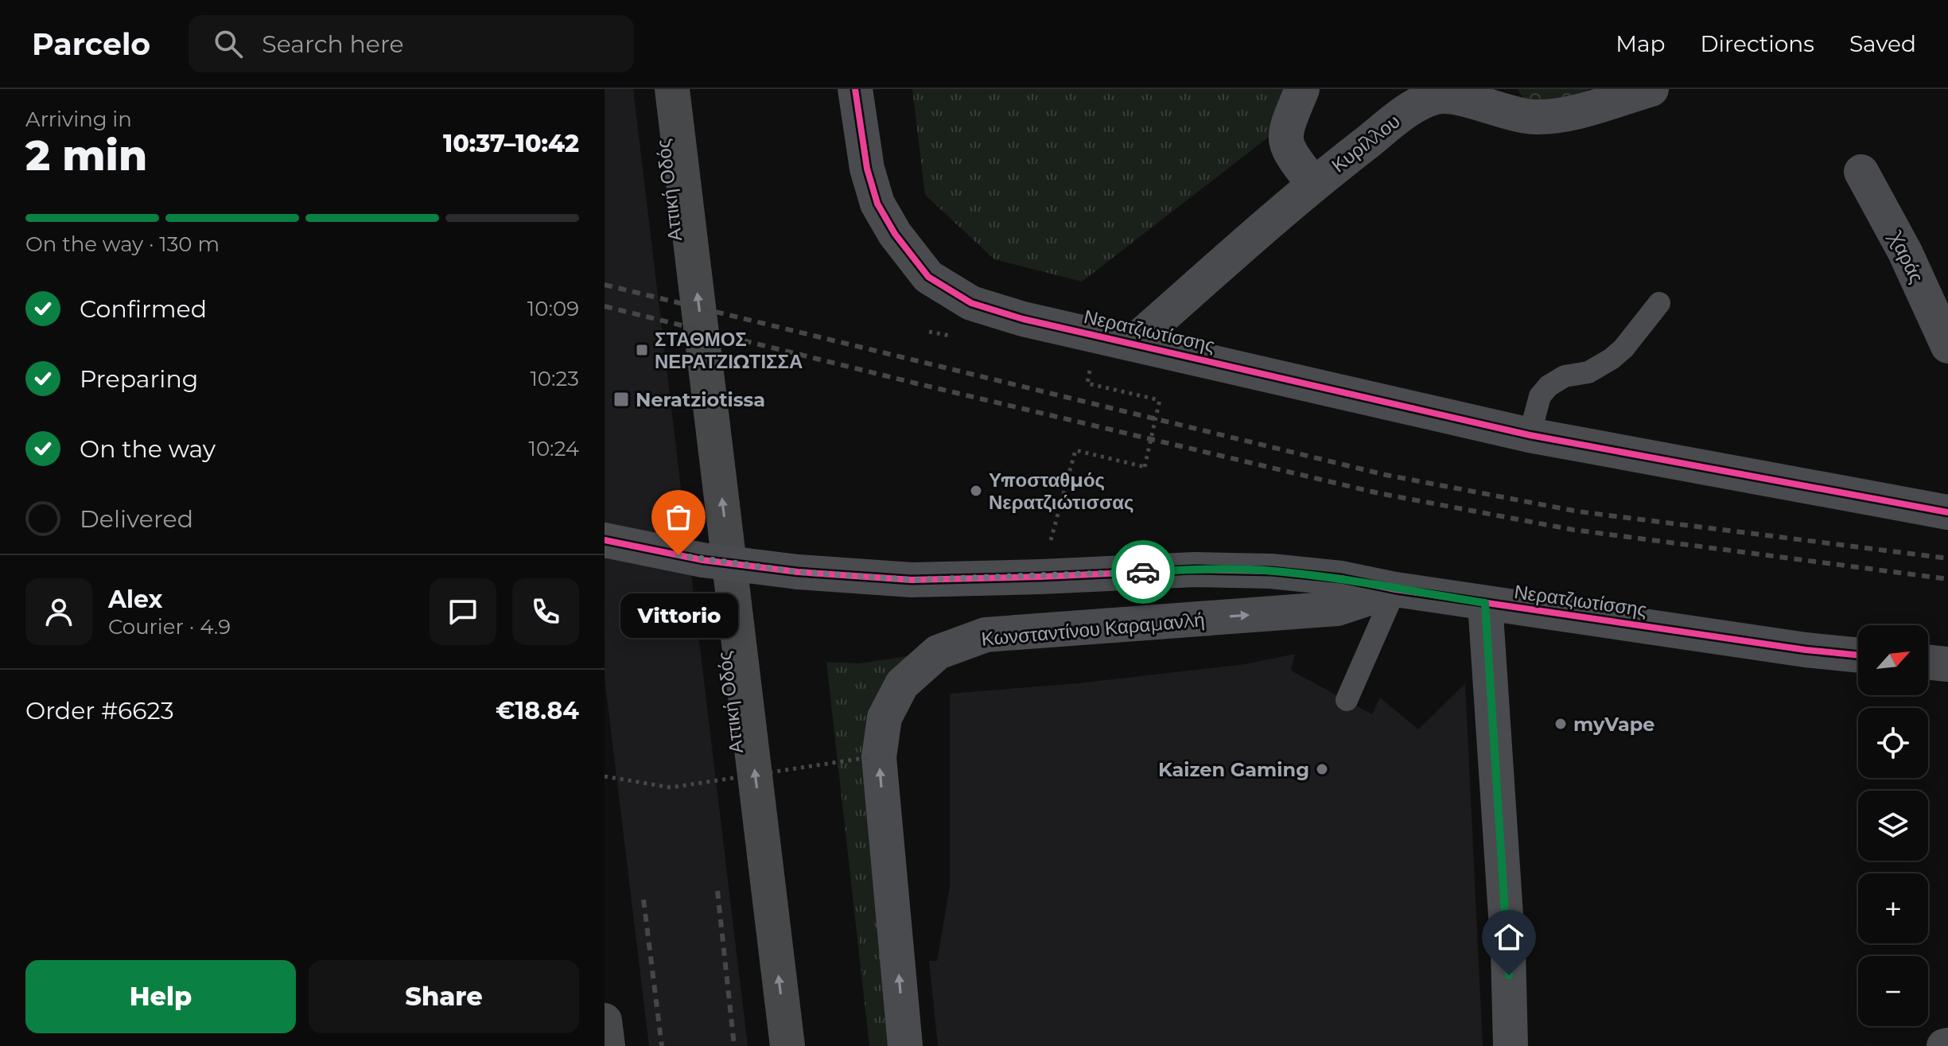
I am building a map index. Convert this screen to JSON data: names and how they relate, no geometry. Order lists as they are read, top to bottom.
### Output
{
  "streets": {
    "highway": ["Αττική Οδός"],
    "street": [
      "Κυρίλλου",
      "Χαράς",
      "Νερατζιωτίσσης",
      "Κωνσταντίνου Καραμανλή"
    ]
  },
  "crossings": [
    ["Κυρίλλου", "Νερατζιωτίσσης"],
    ["Νερατζιωτίσσης", "Κωνσταντίνου Καραμανλή"]
  ],
  "one_way": ["Αττική Οδός"],
  "places": {
    "transit": ["ΣΤΑΘΜΟΣ ΝΕΡΑΤΖΙΩΤΙΣΣΑ", "Neratziotissa"],
    "other": [
      "Υποσταθμός Νερατζιώτισσας",
      "Vittorio",
      "myVape",
      "Kaizen Gaming"
    ]
  },
  "north": "top right",
  "page": {
    "header": "Parcelo",
    "search": "Search here",
    "nav": ["Map", "Directions", "Saved"],
    "heading": ["2 min", "Arriving in", "10:37–10:42"],
    "panel": [
      "Alex",
      "Courier · 4.9",
      "Order #6623",
      "€18.84"
    ],
    "bar": "On the way · 130 m",
    "list": [
      ["Confirmed", "10:09"],
      ["Preparing", "10:23"],
      ["On the way", "10:24"],
      "Delivered"
    ],
    "bubble": "Vittorio",
    "map_buttons": ["+", "−"],
    "buttons": ["Help", "Share"]
  }
}
